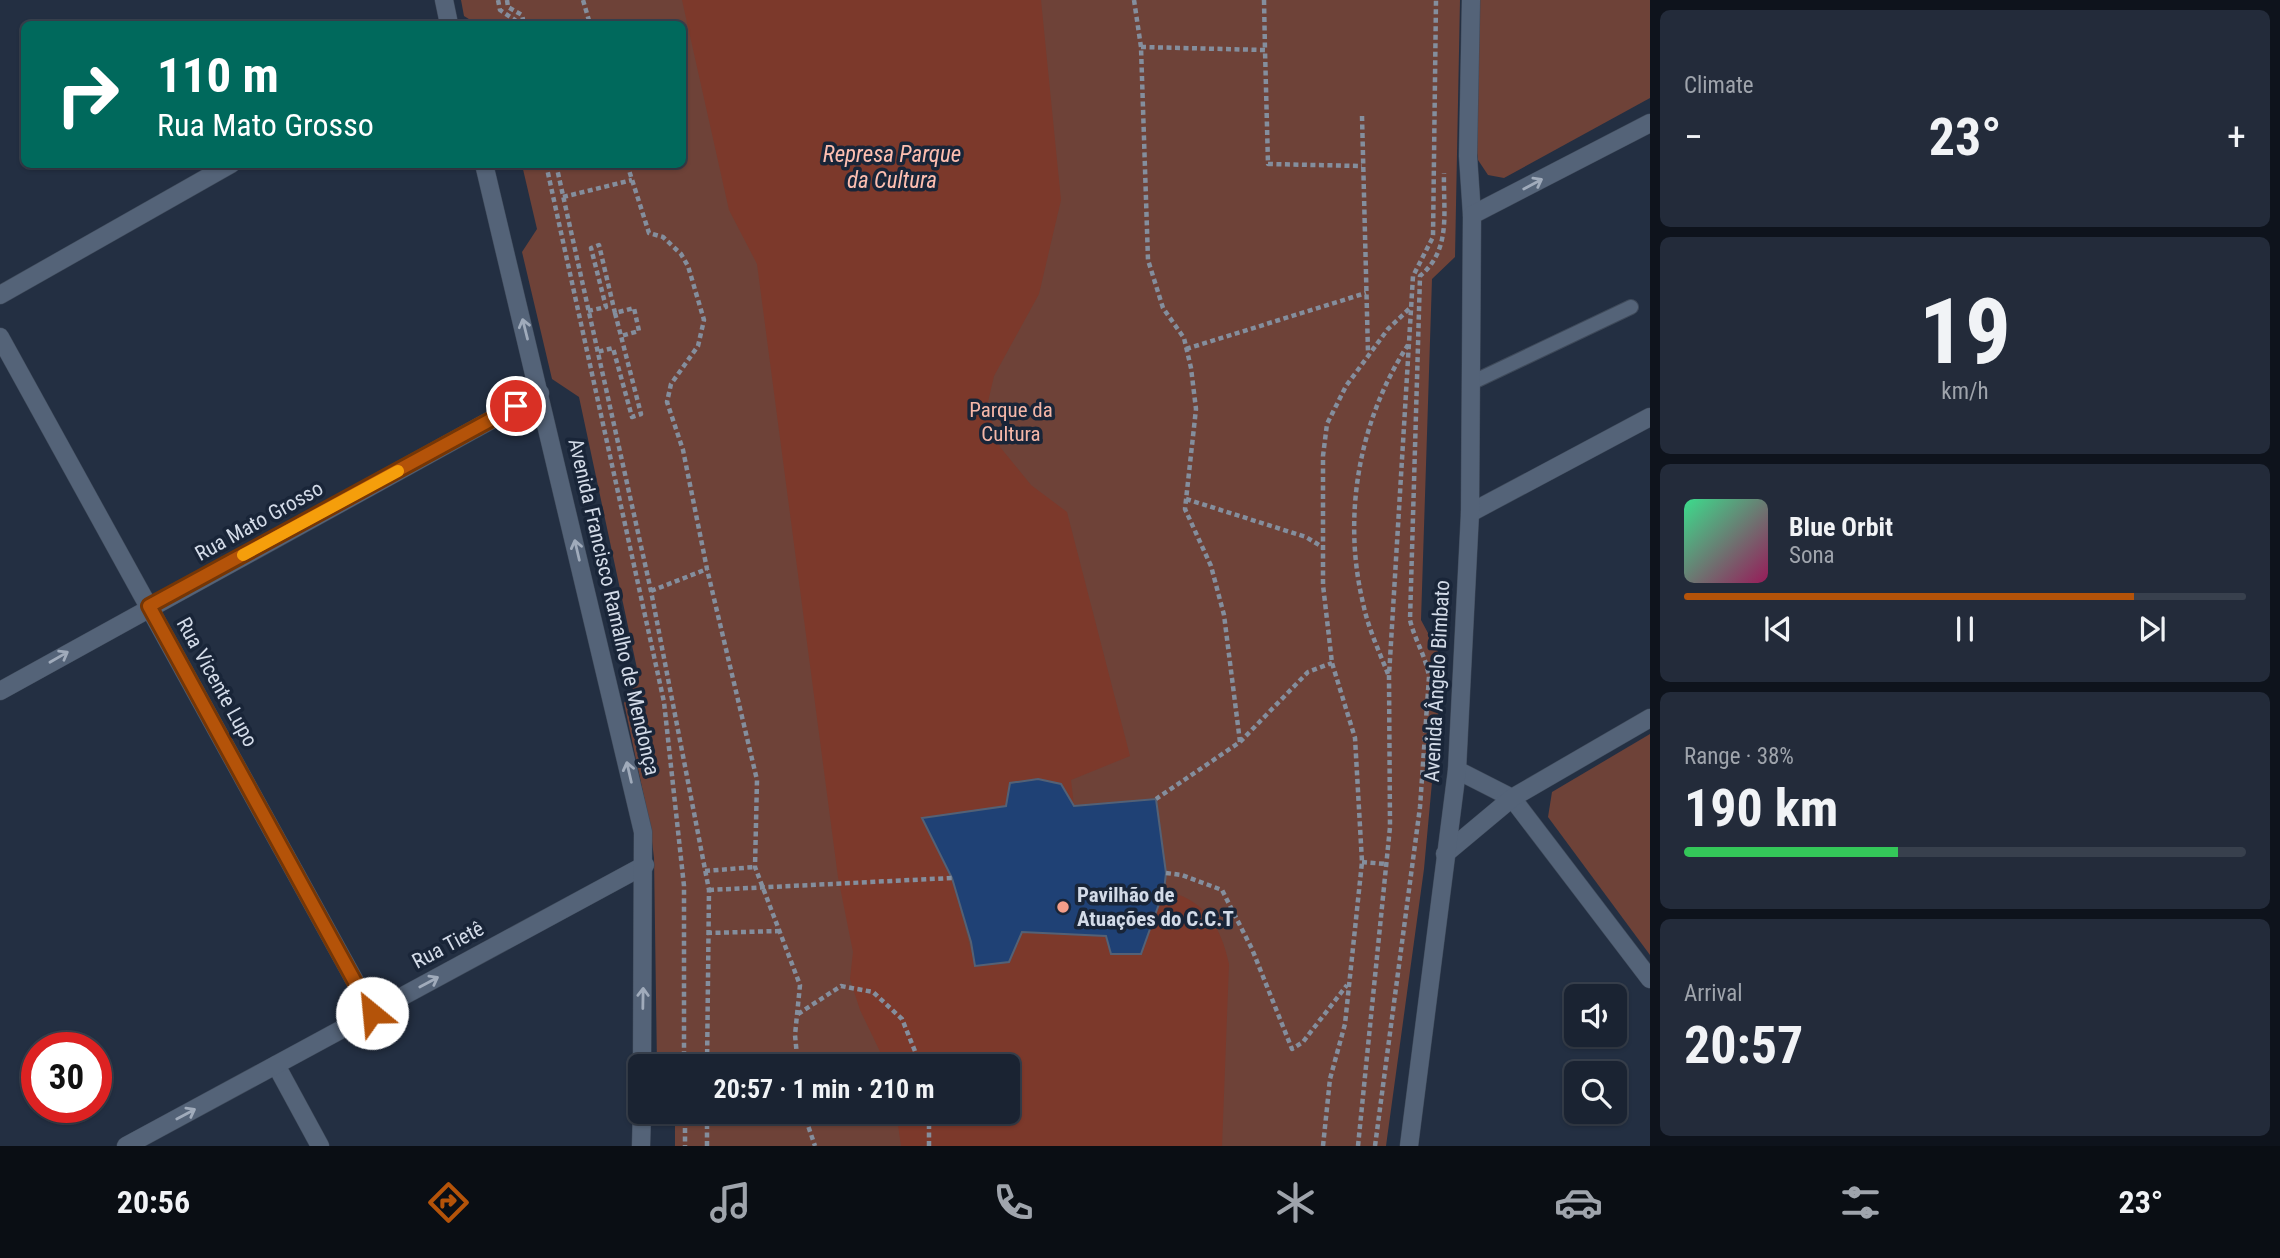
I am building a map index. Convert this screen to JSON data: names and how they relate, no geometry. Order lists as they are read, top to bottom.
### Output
{
  "streets": {
    "street": [
      "Rua Mato Grosso",
      "Avenida Francisco Ramalho de Mendonça",
      "Avenida Ângelo Bimbato",
      "Rua Vicente Lupo",
      "Rua Tietê"
    ]
  },
  "crossings": [
    ["Rua Mato Grosso", "Avenida Francisco Ramalho de Mendonça"],
    ["Rua Mato Grosso", "Rua Vicente Lupo"],
    ["Avenida Francisco Ramalho de Mendonça", "Rua Tietê"],
    ["Rua Vicente Lupo", "Rua Tietê"]
  ],
  "one_way": ["Avenida Francisco Ramalho de Mendonça", "Rua Tietê"],
  "water": ["Represa Parque da Cultura"],
  "parks": ["Parque da Cultura"],
  "places": ["Pavilhão de Atuações do C.C.T"],
  "page": {
    "tile": [
      "Climate",
      ["19", "km/h"],
      ["Range · 38%", "190 km"],
      ["Arrival", "20:57"]
    ],
    "turn": ["110 m", "Rua Mato Grosso"],
    "heat": ["−", "23°", "+"],
    "song": ["Blue Orbit", "Sona"],
    "limit": "30",
    "trip": "20:57 · 1 min · 210 m",
    "tabs": ["20:56", "23°"]
  }
}
